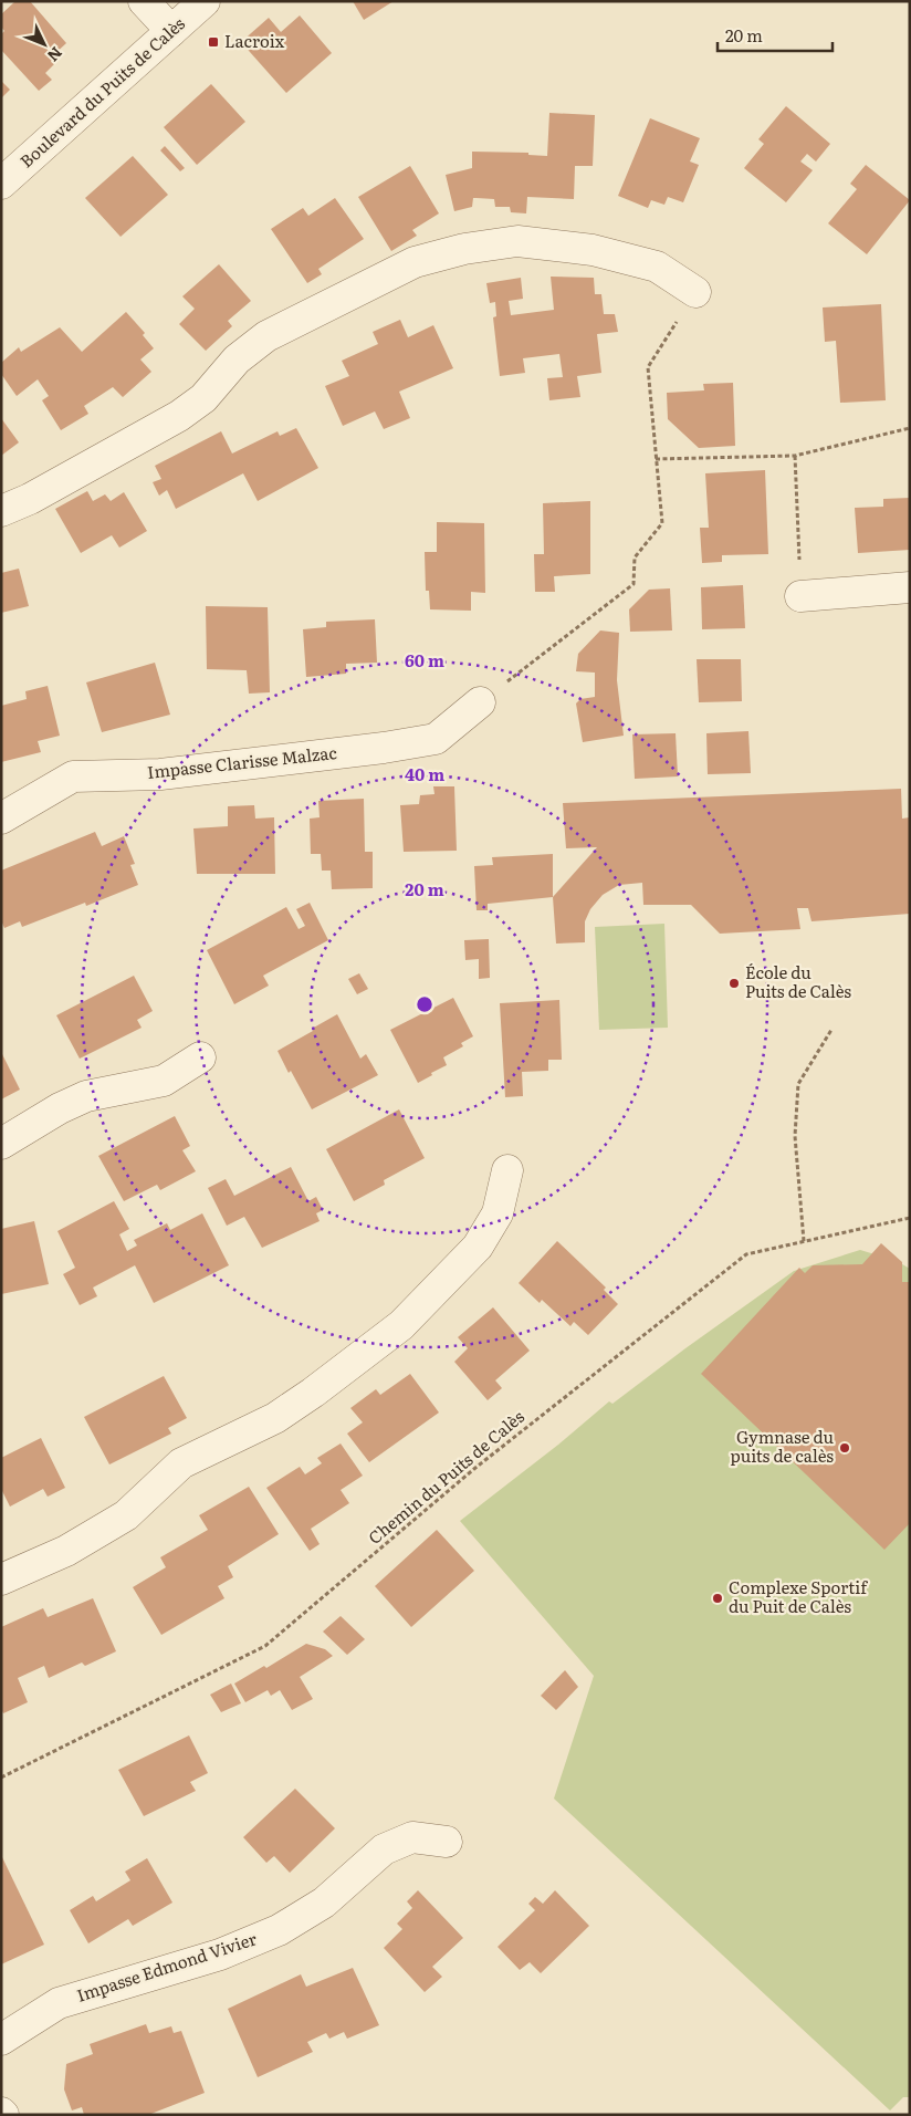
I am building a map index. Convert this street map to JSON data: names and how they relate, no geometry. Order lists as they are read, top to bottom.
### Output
{
  "streets": {
    "street": ["Boulevard du Puits de Calès", "Impasse Clarisse Malzac", "Impasse Edmond Vivier"],
    "path": ["Chemin du Puits de Calès"]
  },
  "places": {
    "transit": ["Lacroix"],
    "other": ["École du Puits de Calès", "Gymnase du puits de calès", "Complexe Sportif du Puit de Calès"]
  },
  "scale_bar": "20 m",
  "north": "bottom right",
  "rings": ["60 m", "40 m", "20 m"]
}
